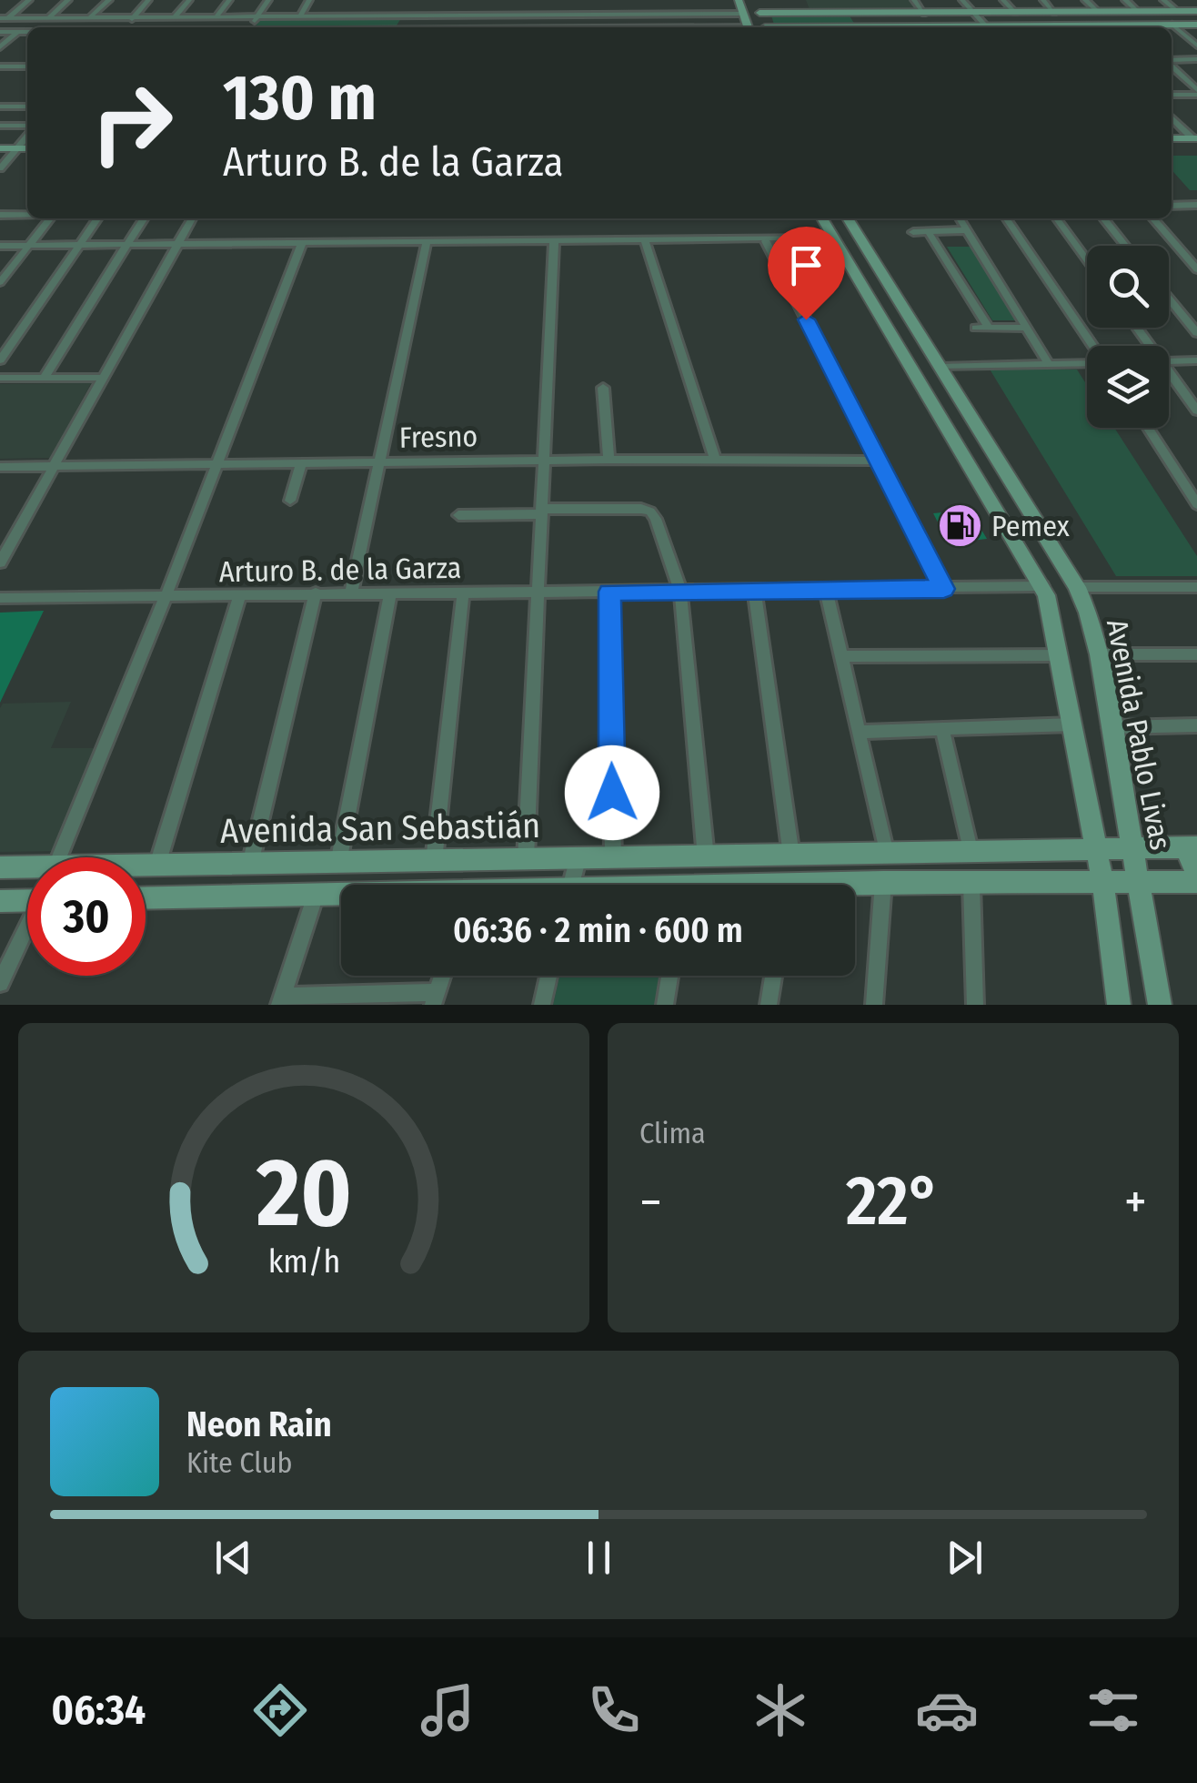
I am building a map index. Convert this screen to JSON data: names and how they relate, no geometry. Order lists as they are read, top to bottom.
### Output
{
  "streets": {
    "main road": ["Avenida Pablo Livas", "Avenida San Sebastián"],
    "street": ["Fresno", "Arturo B. de la Garza"]
  },
  "crossings": [
    ["Avenida Pablo Livas", "Avenida San Sebastián"]
  ],
  "places": {
    "fuel station": ["Pemex"]
  },
  "page": {
    "turn": ["130 m", "Arturo B. de la Garza"],
    "limit": "30",
    "trip": "06:36 · 2 min · 600 m",
    "tile": "Clima",
    "heat": ["−", "22°", "+"],
    "song": ["Neon Rain", "Kite Club"],
    "tabs": "06:34",
    "gauge": ["20", "km/h"]
  }
}
